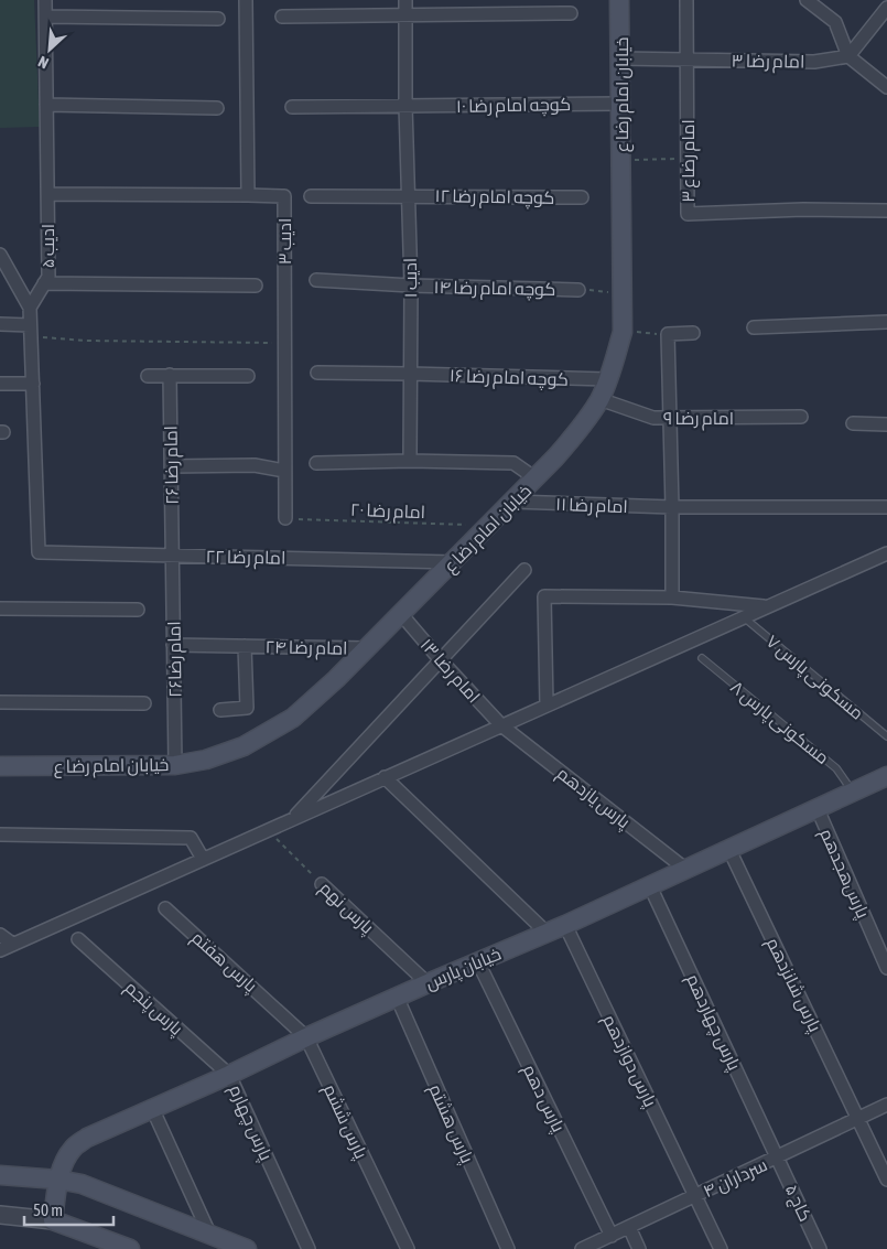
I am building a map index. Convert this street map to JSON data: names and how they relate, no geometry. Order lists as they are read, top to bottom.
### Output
{
  "streets": {
    "main road": ["خیابان امام رضا ع", "خیابان پارس"],
    "street": [
      "امام رضا ۳",
      "کوچه امام رضا ۱۰",
      "امام رضا‌ع ۳",
      "کوچه امام رضا ۱۲",
      "ادیب ۳",
      "ادیب ۵",
      "ادیب ۱",
      "کوچه امام رضا ۱۴",
      "کوچه امام رضا ۱۶",
      "امام رضا ۹",
      "امام رضا ۲۶",
      "امام رضا ۱۱",
      "امام رضا ۲۲",
      "امام رضا ۲۴",
      "امام رضا۲۶",
      "امام رضا ۱۳",
      "پارس‌‌ یازدهم",
      "پارس‌‌هجدهم",
      "پارس‌‌ نهم",
      "پارس‌‌ هفتم",
      "پارس‌‌ شانزدهم",
      "پارس‌‌ پنجم",
      "پارس‌‌ چهاردهم",
      "پارس‌‌ دوازدهم",
      "پارس‌‌ دهم",
      "پارس‌‌ ششم",
      "پارس‌‌ چهارم",
      "پارس‌‌ هشتم",
      "سرداران ۴",
      "کاج ۵"
    ],
    "lane": ["مسکونی ‌پارس ۷", "مسکونی پارس ۸"],
    "path": ["امام رضا ۲۰"]
  },
  "crossings": [
    ["امام رضا ۳", "خیابان امام رضا ع"],
    ["امام رضا ۳", "امام رضا‌ع ۳"],
    ["خیابان امام رضا ع", "کوچه امام رضا ۱۰"],
    ["خیابان امام رضا ع", "کوچه امام رضا ۱۶"],
    ["خیابان امام رضا ع", "امام رضا ۹"],
    ["خیابان امام رضا ع", "امام رضا ۱۱"],
    ["خیابان امام رضا ع", "امام رضا ۲۰"],
    ["خیابان امام رضا ع", "امام رضا ۲۲"],
    ["خیابان امام رضا ع", "امام رضا ۲۴"],
    ["خیابان امام رضا ع", "امام رضا۲۶"],
    ["خیابان امام رضا ع", "امام رضا ۱۳"],
    ["کوچه امام رضا ۱۰", "ادیب ۱"],
    ["کوچه امام رضا ۱۲", "ادیب ۱"],
    ["ادیب ۳", "امام رضا ۲۰"],
    ["ادیب ۵", "امام رضا ۲۲"],
    ["ادیب ۱", "کوچه امام رضا ۱۴"],
    ["ادیب ۱", "کوچه امام رضا ۱۶"],
    ["امام رضا ۲۶", "امام رضا ۲۲"],
    ["امام رضا ۲۶", "امام رضا۲۶"],
    ["امام رضا ۲۲", "امام رضا۲۶"],
    ["امام رضا ۲۴", "امام رضا۲۶"],
    ["امام رضا ۱۳", "پارس‌‌ یازدهم"],
    ["مسکونی پارس ۸", "خیابان پارس"],
    ["پارس‌‌ یازدهم", "خیابان پارس"],
    ["پارس‌‌هجدهم", "خیابان پارس"],
    ["پارس‌‌ نهم", "خیابان پارس"],
    ["پارس‌‌ هفتم", "خیابان پارس"],
    ["پارس‌‌ هفتم", "پارس‌‌ ششم"],
    ["خیابان پارس", "پارس‌‌ شانزدهم"],
    ["خیابان پارس", "پارس‌‌ پنجم"],
    ["خیابان پارس", "پارس‌‌ چهاردهم"],
    ["خیابان پارس", "پارس‌‌ دوازدهم"],
    ["خیابان پارس", "پارس‌‌ دهم"],
    ["خیابان پارس", "پارس‌‌ ششم"],
    ["خیابان پارس", "پارس‌‌ چهارم"],
    ["خیابان پارس", "پارس‌‌ هشتم"],
    ["پارس‌‌ شانزدهم", "سرداران ۴"],
    ["پارس‌‌ پنجم", "پارس‌‌ چهارم"],
    ["پارس‌‌ چهاردهم", "سرداران ۴"],
    ["پارس‌‌ چهاردهم", "کاج ۵"],
    ["پارس‌‌ دوازدهم", "سرداران ۴"],
    ["پارس‌‌ دهم", "سرداران ۴"],
    ["سرداران ۴", "کاج ۵"]
  ],
  "scale_bar": "50 m",
  "north": "bottom left"
}
